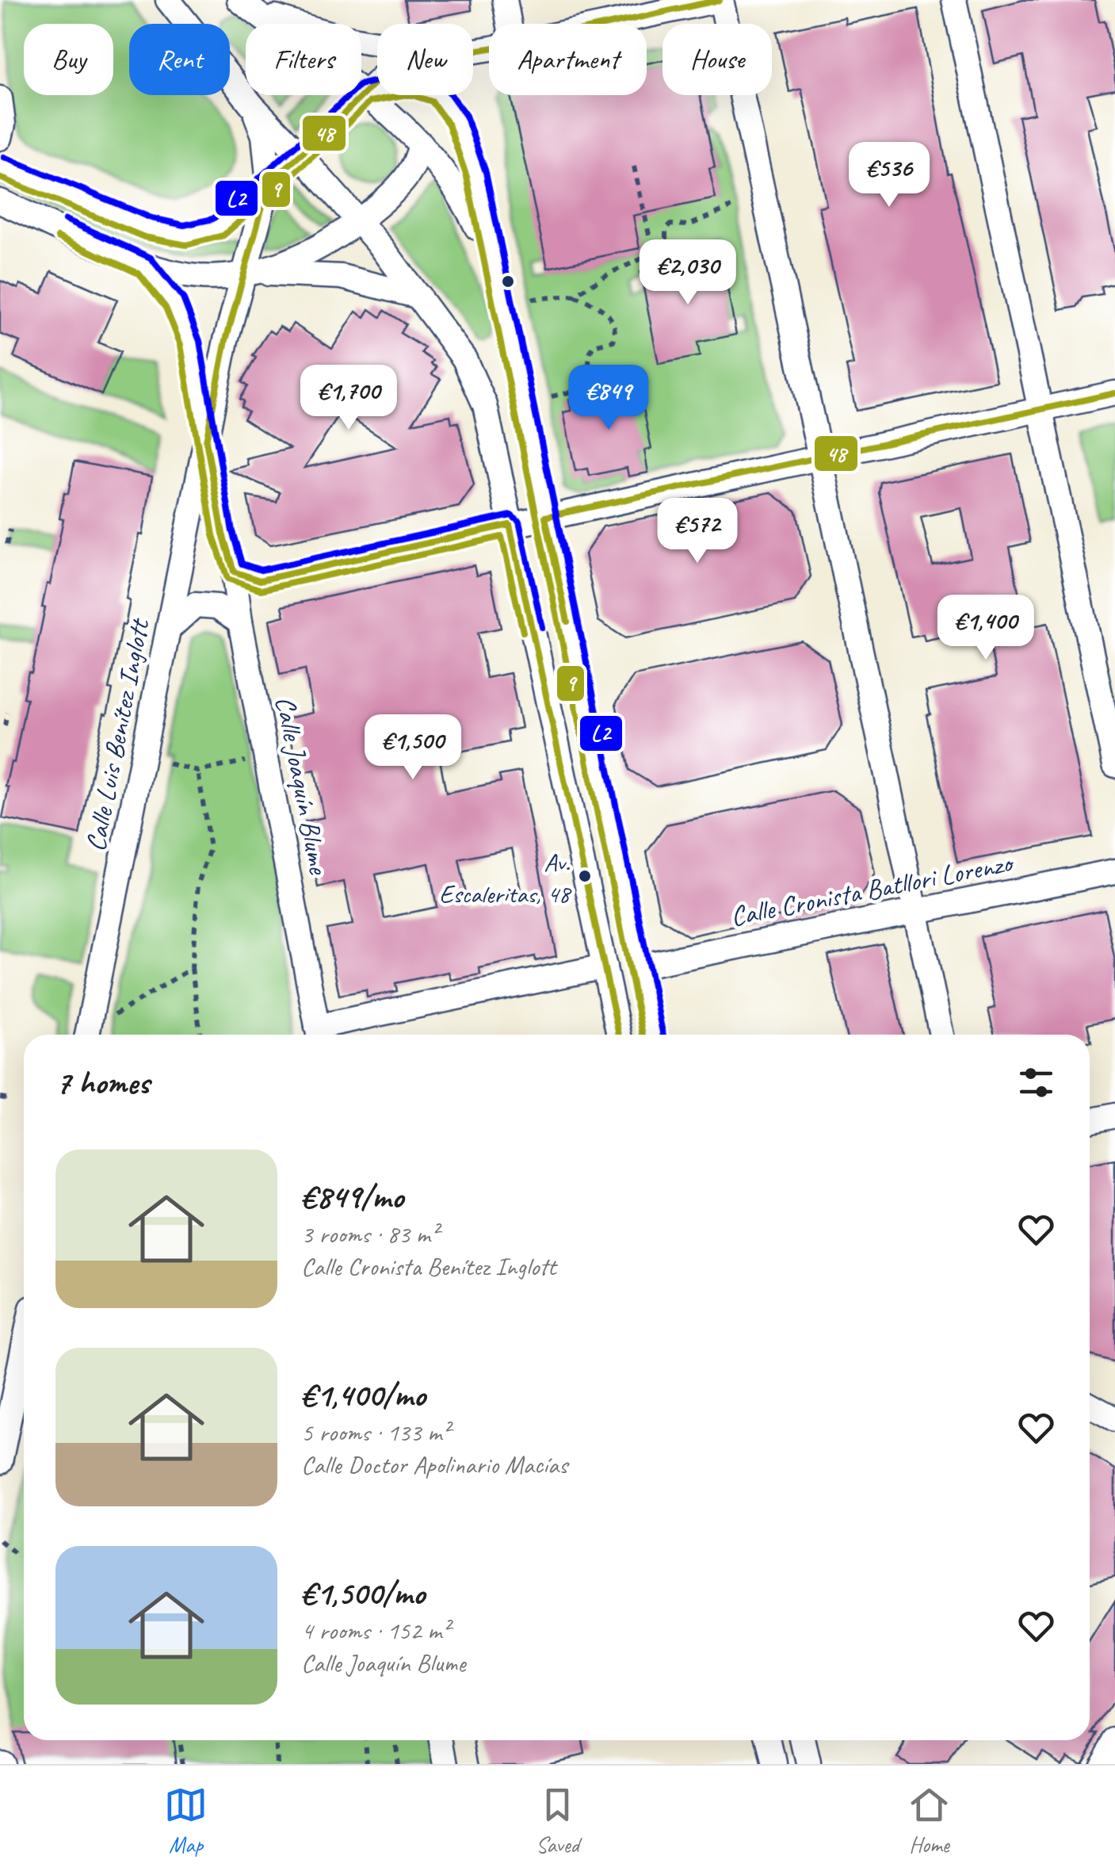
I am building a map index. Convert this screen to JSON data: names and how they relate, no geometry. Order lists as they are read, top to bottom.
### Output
{
  "streets": {
    "street": ["Calle Luis Benítez Inglott", "Calle Joaquín Blume", "Calle Cronista Batllori Lorenzo"]
  },
  "places": ["Av. Escaleritas, 48"],
  "lines": ["transit line 48", "transit line L2", "transit line 9"],
  "page": {
    "chip": [
      "Buy",
      "Rent",
      "Filters",
      "New",
      "Apartment",
      "House"
    ],
    "price": [
      "€536",
      "€2,030",
      "€1,700",
      "€849",
      "€572",
      "€1,400",
      "€1,500"
    ],
    "heading": "7 homes",
    "list": [
      {
        "name": "€849/mo",
        "note": "3 rooms · 83 m² · Calle Cronista Benítez Inglott"
      },
      {
        "name": "€1,400/mo",
        "note": "5 rooms · 133 m² · Calle Doctor Apolinario Macías"
      },
      {
        "name": "€1,500/mo",
        "note": "4 rooms · 152 m² · Calle Joaquín Blume"
      }
    ],
    "tabs": ["Map", "Saved", "Home"]
  }
}
